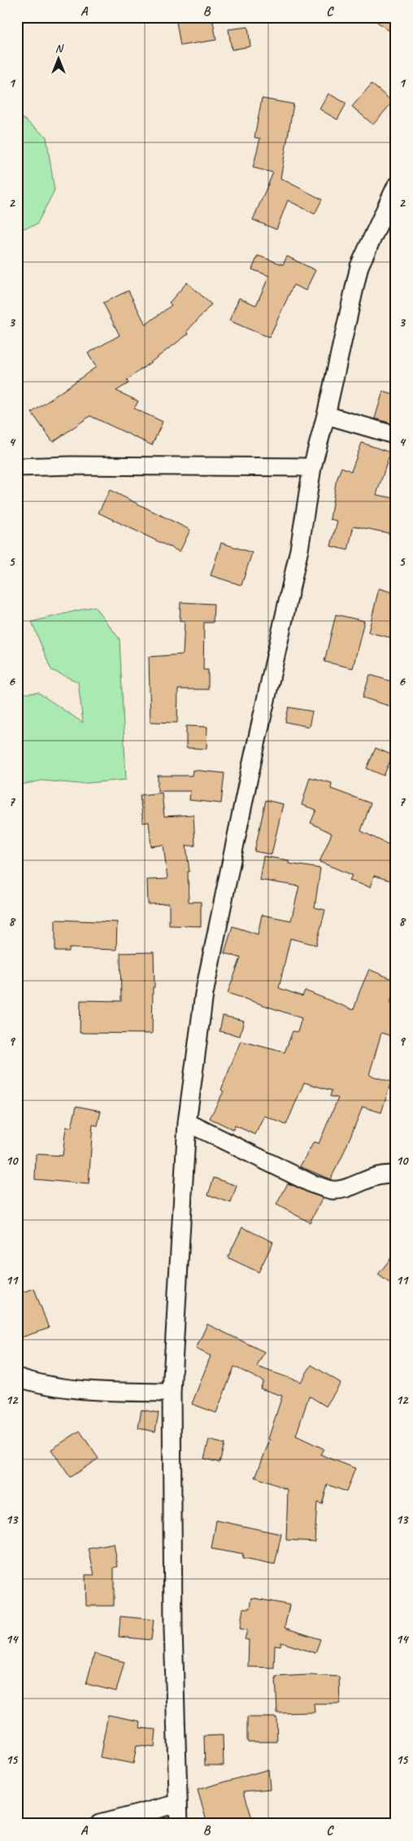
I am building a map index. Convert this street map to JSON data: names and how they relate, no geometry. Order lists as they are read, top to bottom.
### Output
{
  "north": "top",
  "grid": {
    "columns": ["A", "B", "C"],
    "rows": [
      "1",
      "2",
      "3",
      "4",
      "5",
      "6",
      "7",
      "8",
      "9",
      "10",
      "11",
      "12",
      "13",
      "14",
      "15"
    ]
  }
}
